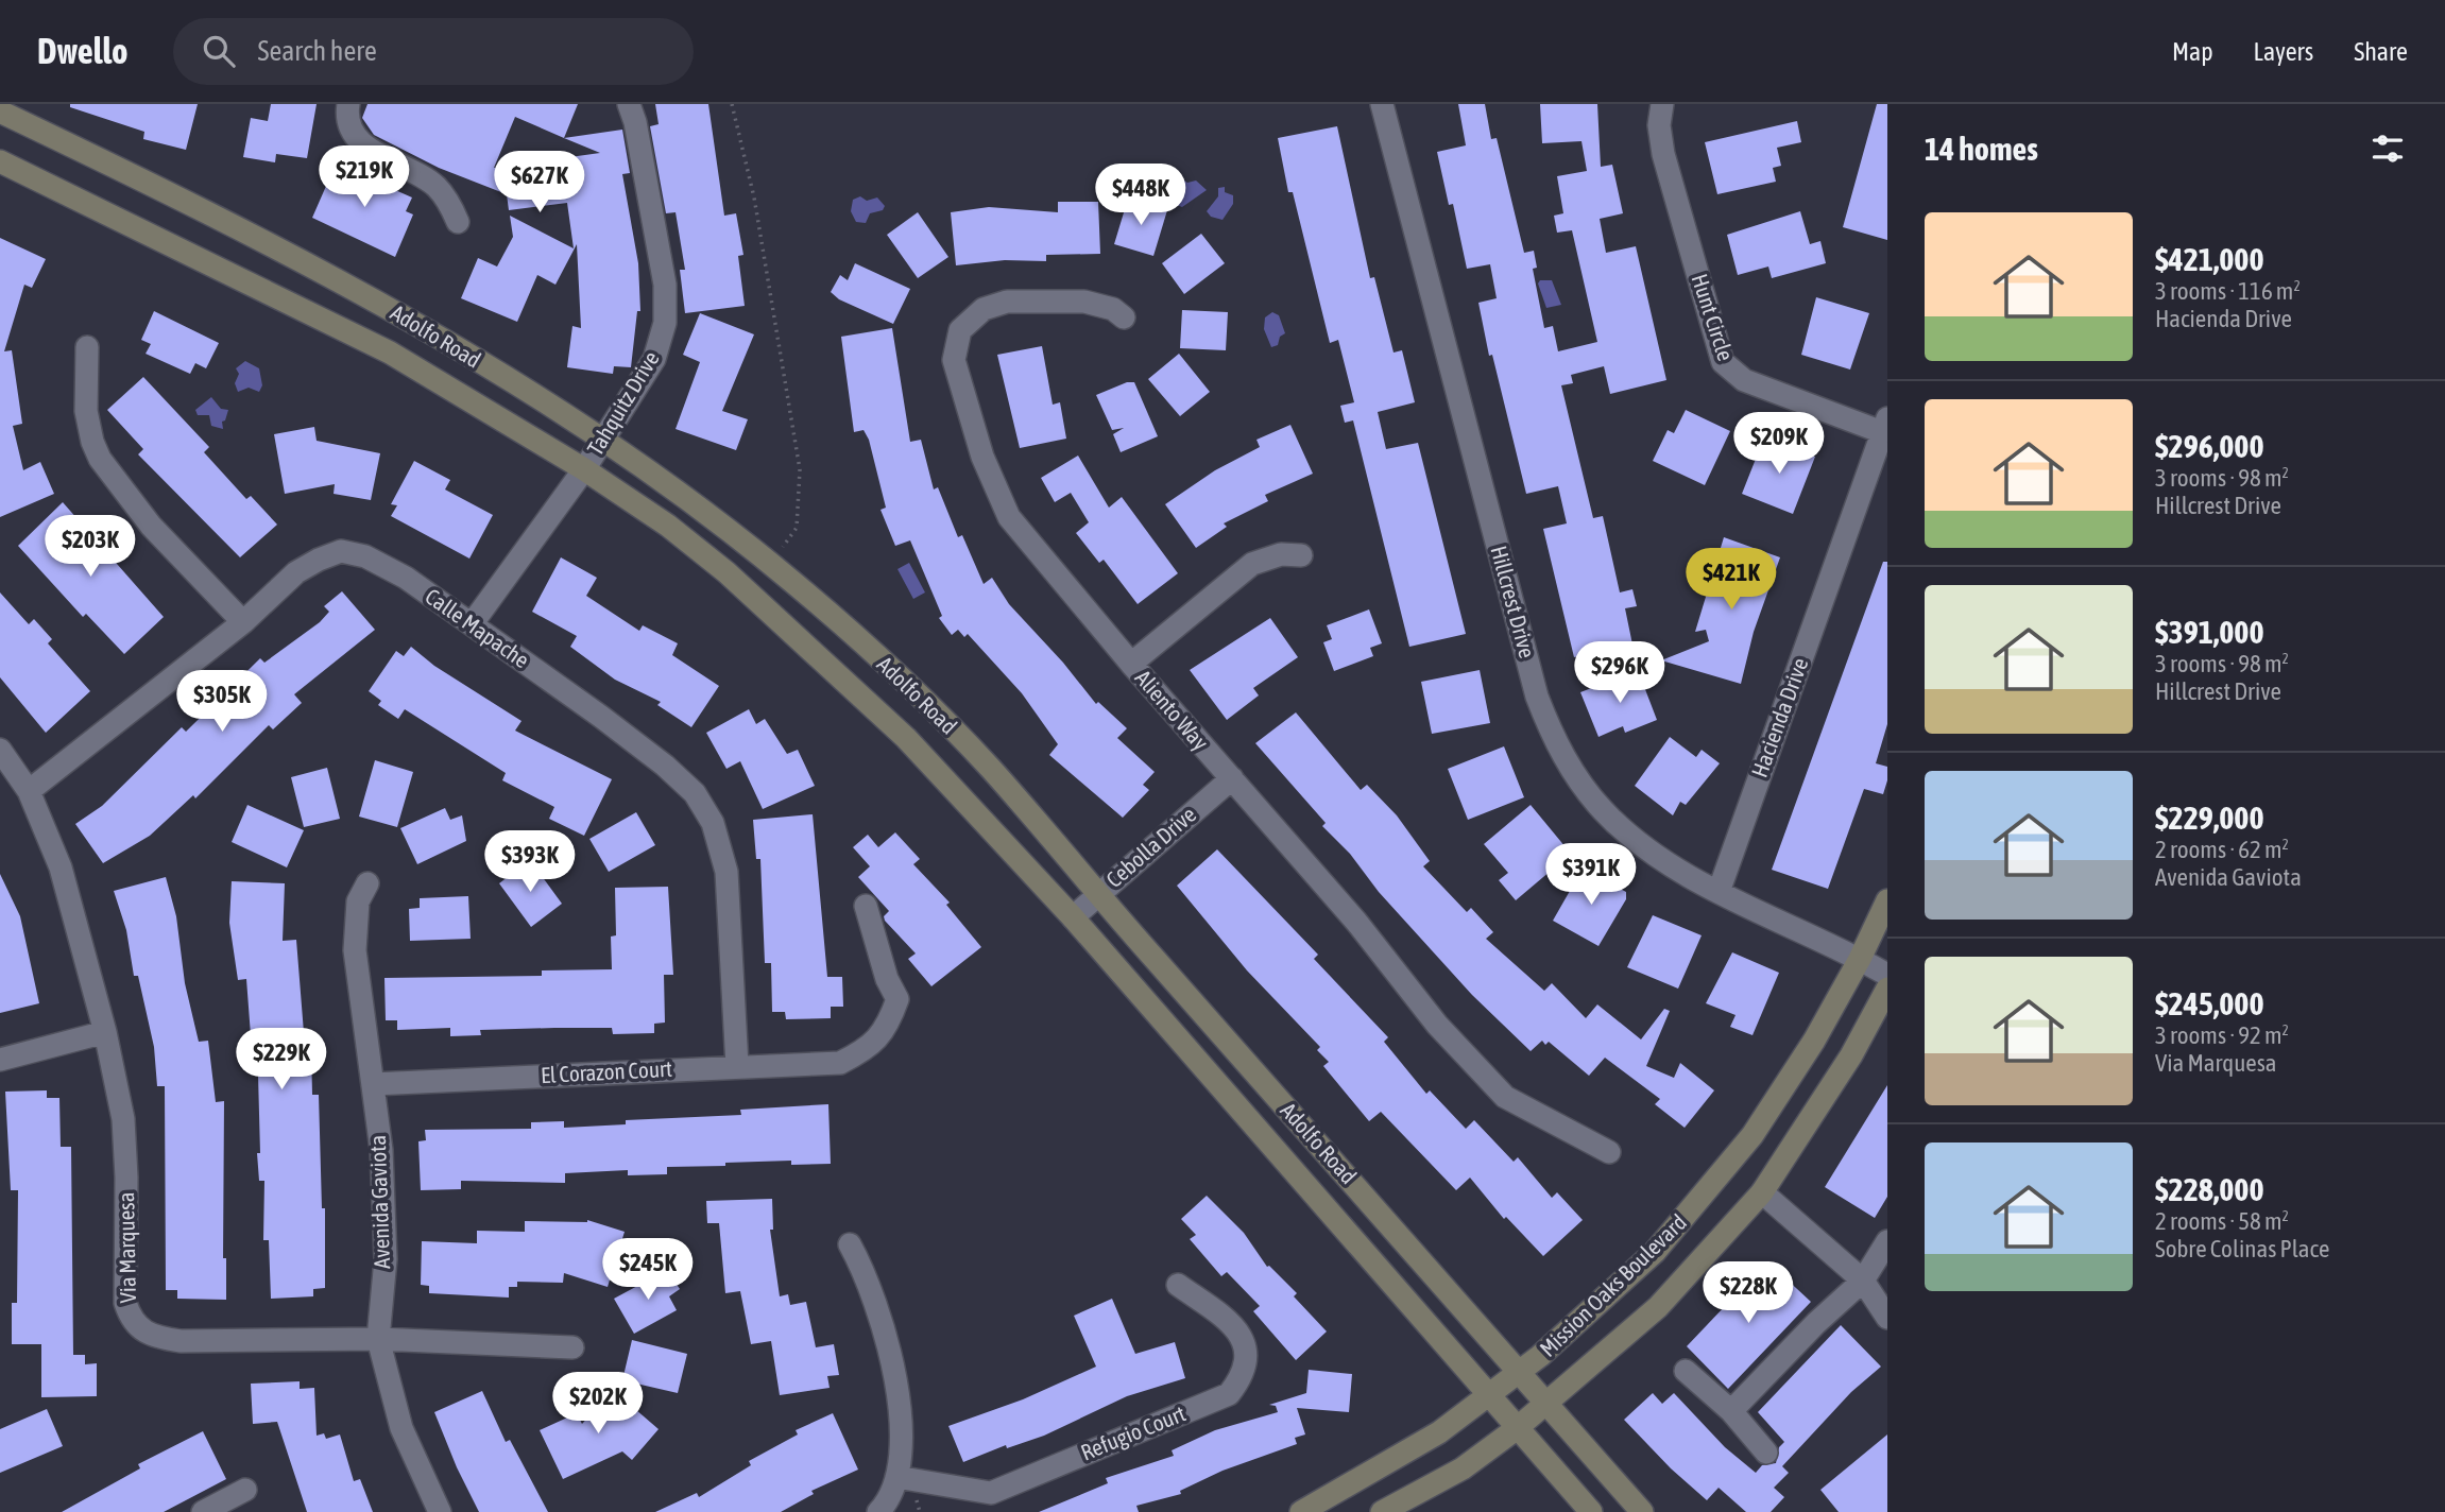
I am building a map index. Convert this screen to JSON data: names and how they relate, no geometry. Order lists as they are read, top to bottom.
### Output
{
  "streets": {
    "main road": ["Adolfo Road", "Mission Oaks Boulevard"],
    "street": [
      "Hunt Circle",
      "Tahquitz Drive",
      "Hillcrest Drive",
      "Calle Mapache",
      "Aliento Way",
      "Hacienda Drive",
      "Cebolla Drive",
      "El Corazon Court",
      "Avenida Gaviota",
      "Via Marquesa",
      "Refugio Court"
    ]
  },
  "crossings": [
    ["Hunt Circle", "Hacienda Drive"],
    ["Adolfo Road", "Tahquitz Drive"],
    ["Adolfo Road", "Cebolla Drive"],
    ["Adolfo Road", "Mission Oaks Boulevard"],
    ["Tahquitz Drive", "Calle Mapache"],
    ["Hillcrest Drive", "Hacienda Drive"],
    ["Hillcrest Drive", "Mission Oaks Boulevard"],
    ["Calle Mapache", "El Corazon Court"],
    ["Calle Mapache", "Via Marquesa"],
    ["Aliento Way", "Cebolla Drive"],
    ["El Corazon Court", "Avenida Gaviota"],
    ["Avenida Gaviota", "Via Marquesa"]
  ],
  "page": {
    "header": "Dwello",
    "search": "Search here",
    "nav": ["Map", "Layers", "Share"],
    "heading": "14 homes",
    "price": [
      "$219K",
      "$627K",
      "$448K",
      "$209K",
      "$203K",
      "$421K",
      "$296K",
      "$305K",
      "$393K",
      "$391K",
      "$229K",
      "$245K",
      "$228K",
      "$202K"
    ],
    "list": [
      {
        "name": "$421,000",
        "note": "3 rooms · 116 m² · Hacienda Drive"
      },
      {
        "name": "$296,000",
        "note": "3 rooms · 98 m² · Hillcrest Drive"
      },
      {
        "name": "$391,000",
        "note": "3 rooms · 98 m² · Hillcrest Drive"
      },
      {
        "name": "$229,000",
        "note": "2 rooms · 62 m² · Avenida Gaviota"
      },
      {
        "name": "$245,000",
        "note": "3 rooms · 92 m² · Via Marquesa"
      },
      {
        "name": "$228,000",
        "note": "2 rooms · 58 m² · Sobre Colinas Place"
      }
    ]
  }
}
